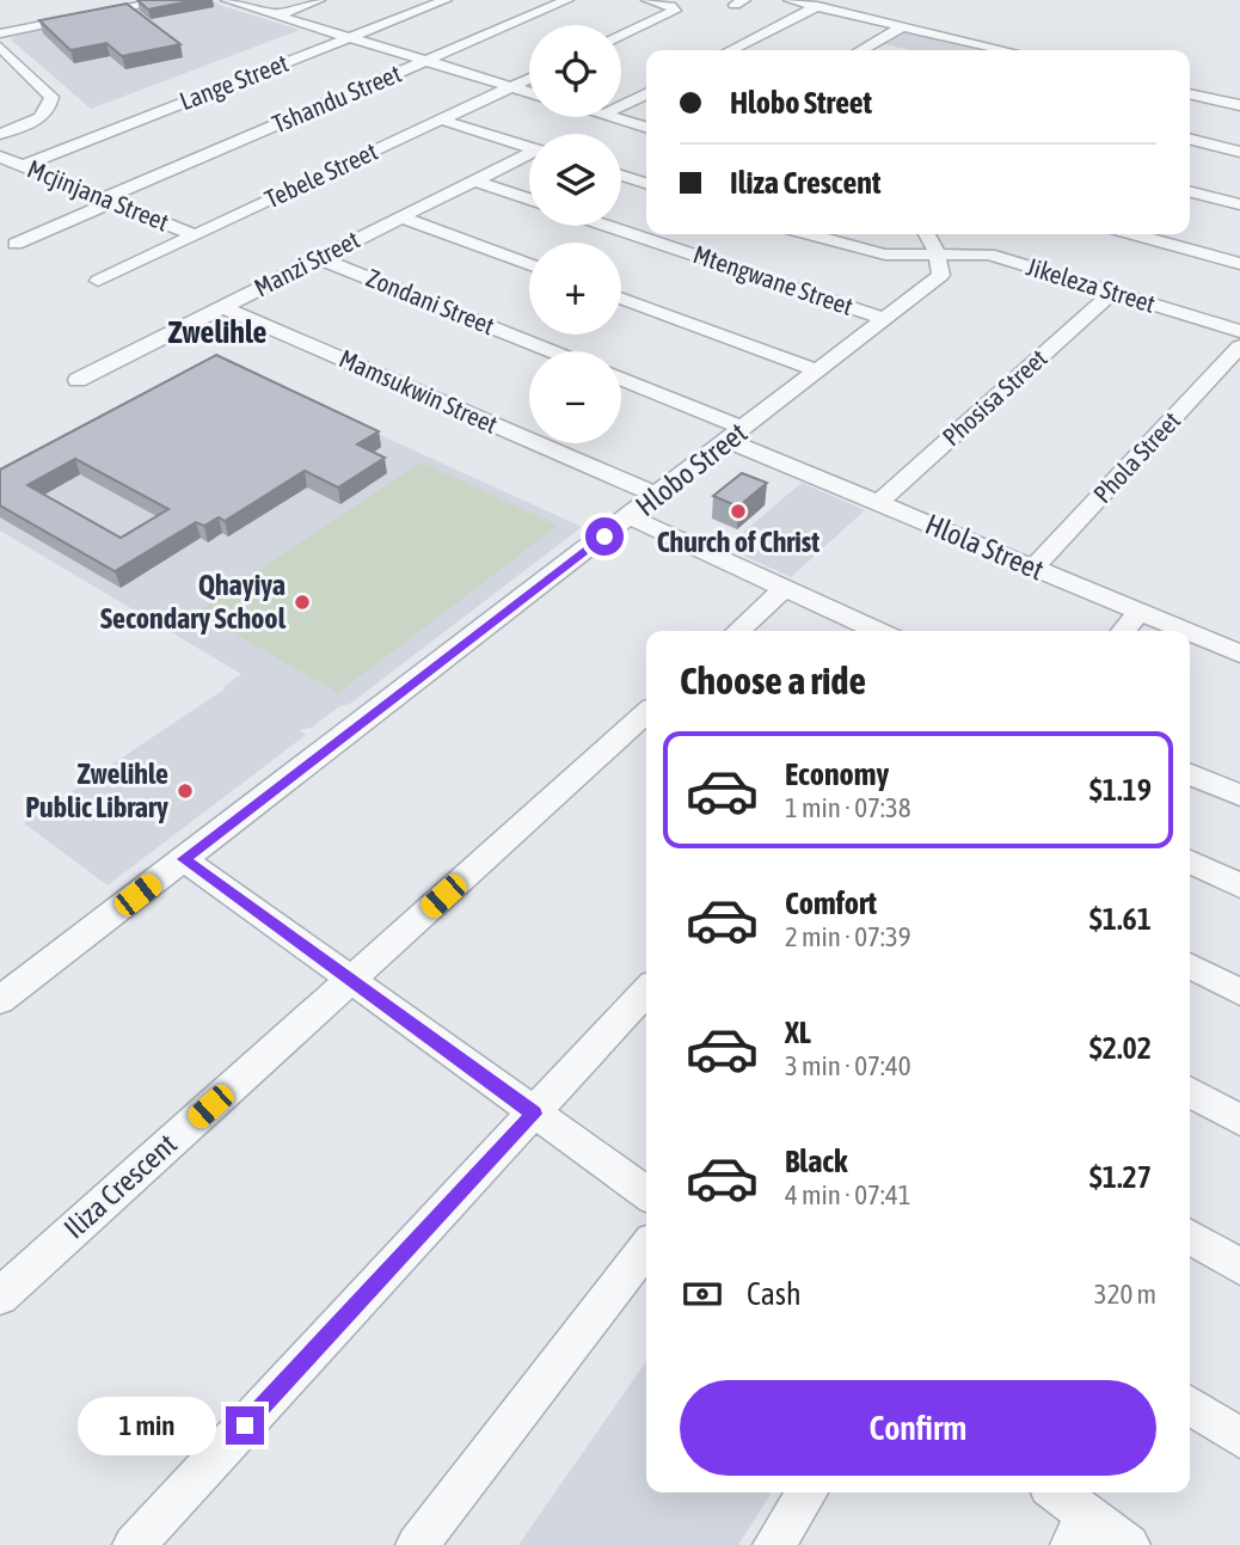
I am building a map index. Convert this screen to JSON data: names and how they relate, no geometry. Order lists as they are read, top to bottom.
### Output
{
  "streets": {
    "street": [
      "Lange Street",
      "Tshandu Street",
      "Tebele Street",
      "Mcjinjana Street",
      "Manzi Street",
      "Mtengwane Street",
      "Jikeleza Street",
      "Zondani Street",
      "Mamsukwin Street",
      "Phosisa Street",
      "Phola Street",
      "Hlobo Street",
      "Hlola Street",
      "Iliza Crescent"
    ]
  },
  "crossings": [
    ["Lange Street", "Mcjinjana Street"],
    ["Tshandu Street", "Mcjinjana Street"],
    ["Tebele Street", "Mcjinjana Street"],
    ["Manzi Street", "Zondani Street"],
    ["Manzi Street", "Mamsukwin Street"],
    ["Mtengwane Street", "Hlobo Street"],
    ["Jikeleza Street", "Phosisa Street"],
    ["Jikeleza Street", "Hlobo Street"],
    ["Mamsukwin Street", "Hlobo Street"],
    ["Phosisa Street", "Hlola Street"],
    ["Phola Street", "Hlola Street"],
    ["Hlobo Street", "Hlola Street"]
  ],
  "districts": ["Zwelihle"],
  "places": ["Church of Christ", "Qhayiya Secondary School", "Zwelihle Public Library"],
  "page": {
    "map_buttons": ["+", "−"],
    "banner": ["Hlobo Street", "Iliza Crescent"],
    "heading": "Choose a ride",
    "list": [
      {
        "name": "Economy",
        "note": "1 min · 07:38",
        "value": "$1.19"
      },
      {
        "name": "Comfort",
        "note": "2 min · 07:39",
        "value": "$1.61"
      },
      {
        "name": "XL",
        "note": "3 min · 07:40",
        "value": "$2.02"
      },
      {
        "name": "Black",
        "note": "4 min · 07:41",
        "value": "$1.27"
      }
    ],
    "pay": ["Cash", "320 m"],
    "buttons": "Confirm",
    "bubble": "1 min"
  }
}
